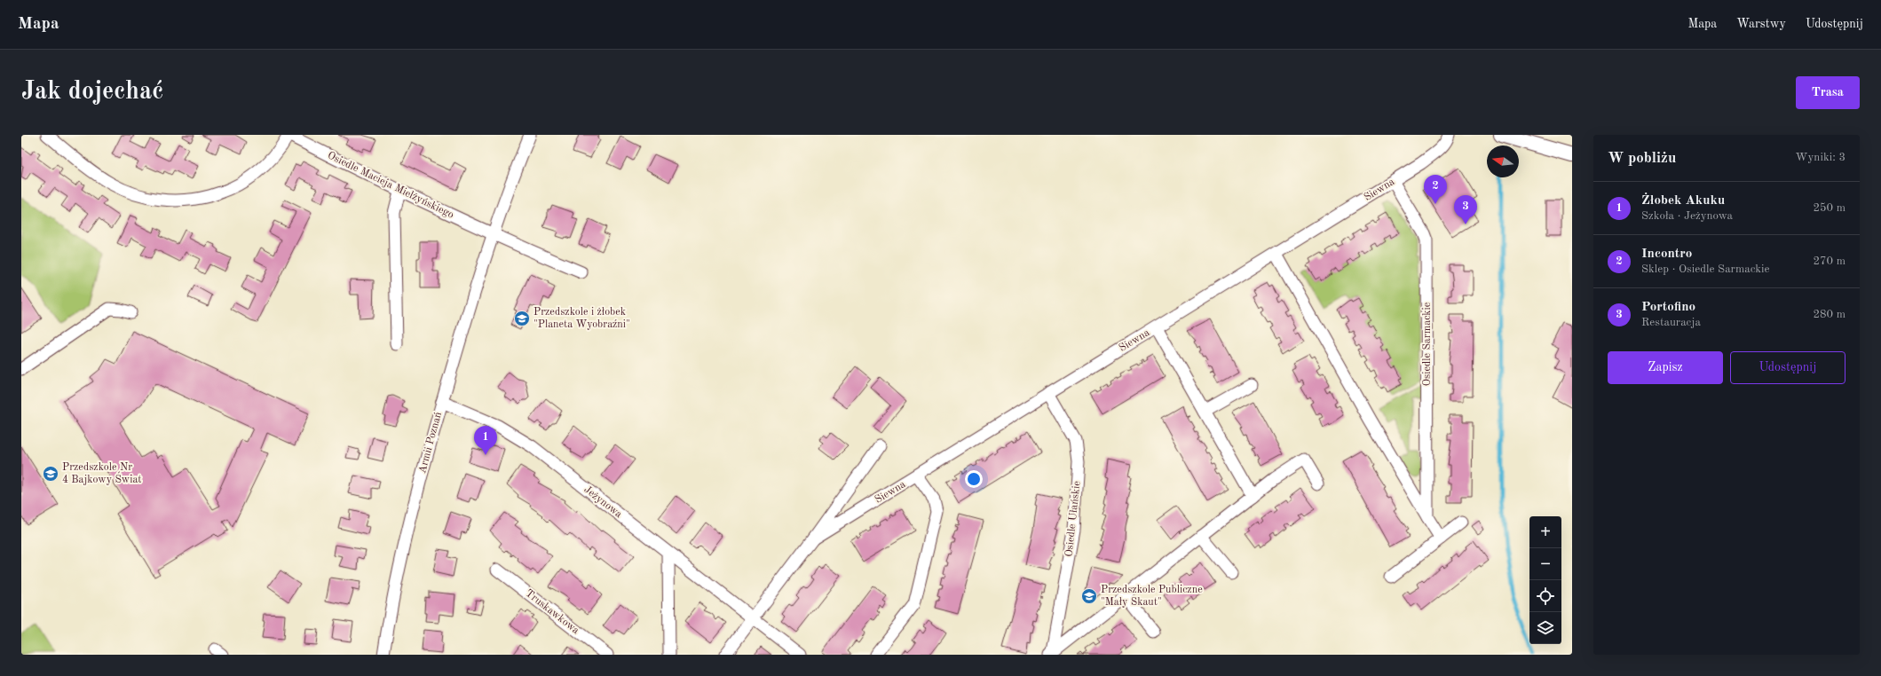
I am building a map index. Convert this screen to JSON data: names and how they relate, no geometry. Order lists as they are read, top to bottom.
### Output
{
  "streets": {
    "street": [
      "Osiedle Macieja Mielżyńskiego",
      "Siewna",
      "Osiedle Sarmackie",
      "Armii Poznań",
      "Jeżynowa",
      "Osiedle Ułańskie",
      "Truskawkowa"
    ]
  },
  "crossings": [
    ["Osiedle Macieja Mielżyńskiego", "Armii Poznań"],
    ["Siewna", "Osiedle Sarmackie"],
    ["Siewna", "Jeżynowa"],
    ["Siewna", "Osiedle Ułańskie"],
    ["Armii Poznań", "Jeżynowa"]
  ],
  "places": {
    "school or university": ["Przedszkole i żłobek \"Planeta Wyobraźni\"", "Przedszkole Nr 4 Bajkowy Świat", "Przedszkole Publiczne \"Mały Skaut\""]
  },
  "north": "left",
  "page": {
    "header": "Mapa",
    "nav": ["Mapa", "Warstwy", "Udostępnij"],
    "buttons": [
      "Trasa",
      ["Zapisz", "Udostępnij"]
    ],
    "title": "Jak dojechać",
    "heading": ["W pobliżu", "Wyniki: 3"],
    "pins": ["2", "3", "1"],
    "list": [
      {
        "mark": "1",
        "name": "Żłobek Akuku",
        "note": "Szkoła · Jeżynowa",
        "value": "250 m"
      },
      {
        "mark": "2",
        "name": "Incontro",
        "note": "Sklep · Osiedle Sarmackie",
        "value": "270 m"
      },
      {
        "mark": "3",
        "name": "Portofino",
        "note": "Restauracja",
        "value": "280 m"
      }
    ],
    "map_buttons": ["+", "−"]
  }
}
